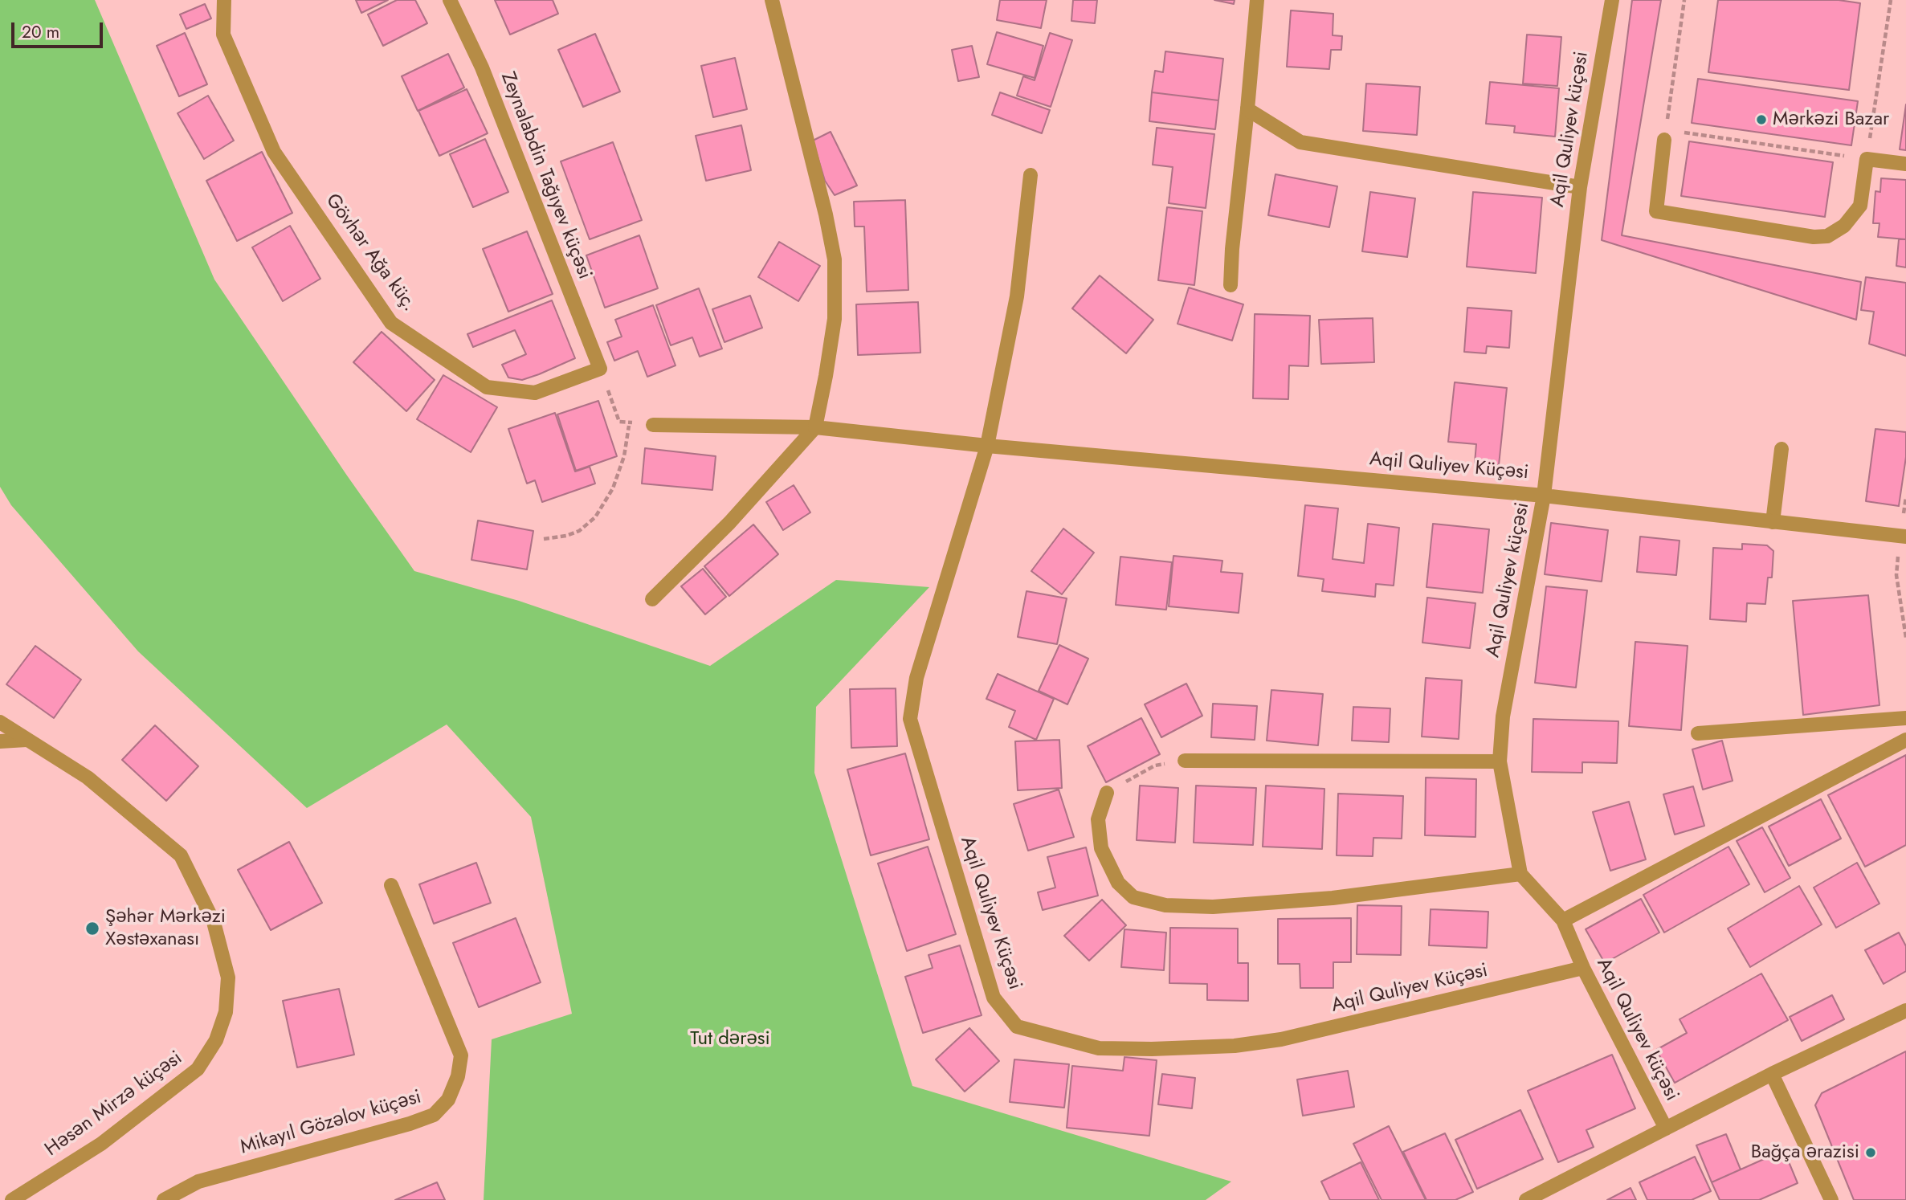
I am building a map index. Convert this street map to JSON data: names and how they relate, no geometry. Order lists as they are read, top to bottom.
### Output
{
  "streets": {
    "street": [
      "Aqil Quliyev küçəsi",
      "Zeynalabdin Tağıyev küçəsi",
      "Gövhər Ağa küç.",
      "Aqil Quliyev Küçəsi",
      "Həsən Mirzə küçəsi",
      "Mikayıl Gözəlov küçəsi"
    ]
  },
  "crossings": [
    ["Aqil Quliyev küçəsi", "Aqil Quliyev Küçəsi"],
    ["Zeynalabdin Tağıyev küçəsi", "Gövhər Ağa küç."]
  ],
  "parks": ["Tut dərəsi"],
  "places": ["Mərkəzi Bazar", "Şəhər Mərkəzi Xəstəxanası", "Bağça ərazisi"],
  "scale_bar": "20 m"
}
